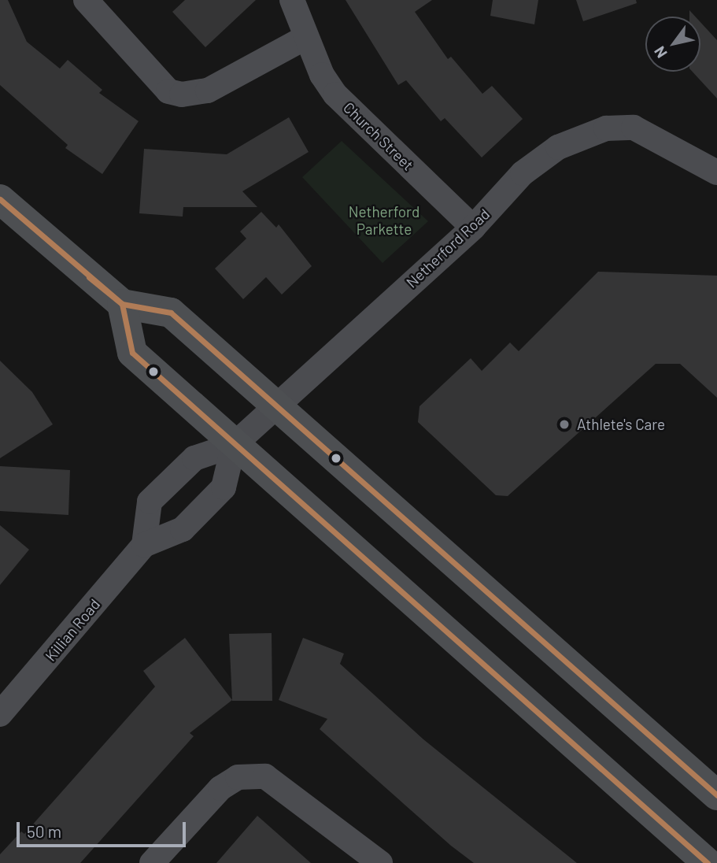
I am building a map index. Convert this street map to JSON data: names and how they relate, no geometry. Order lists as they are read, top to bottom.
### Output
{
  "streets": {
    "street": ["Church Street", "Netherford Road", "Killian Road"]
  },
  "crossings": [
    ["Church Street", "Netherford Road"],
    ["Netherford Road", "Killian Road"]
  ],
  "parks": ["Netherford Parkette"],
  "places": ["Athlete's Care"],
  "scale_bar": "50 m",
  "north": "bottom left"
}
